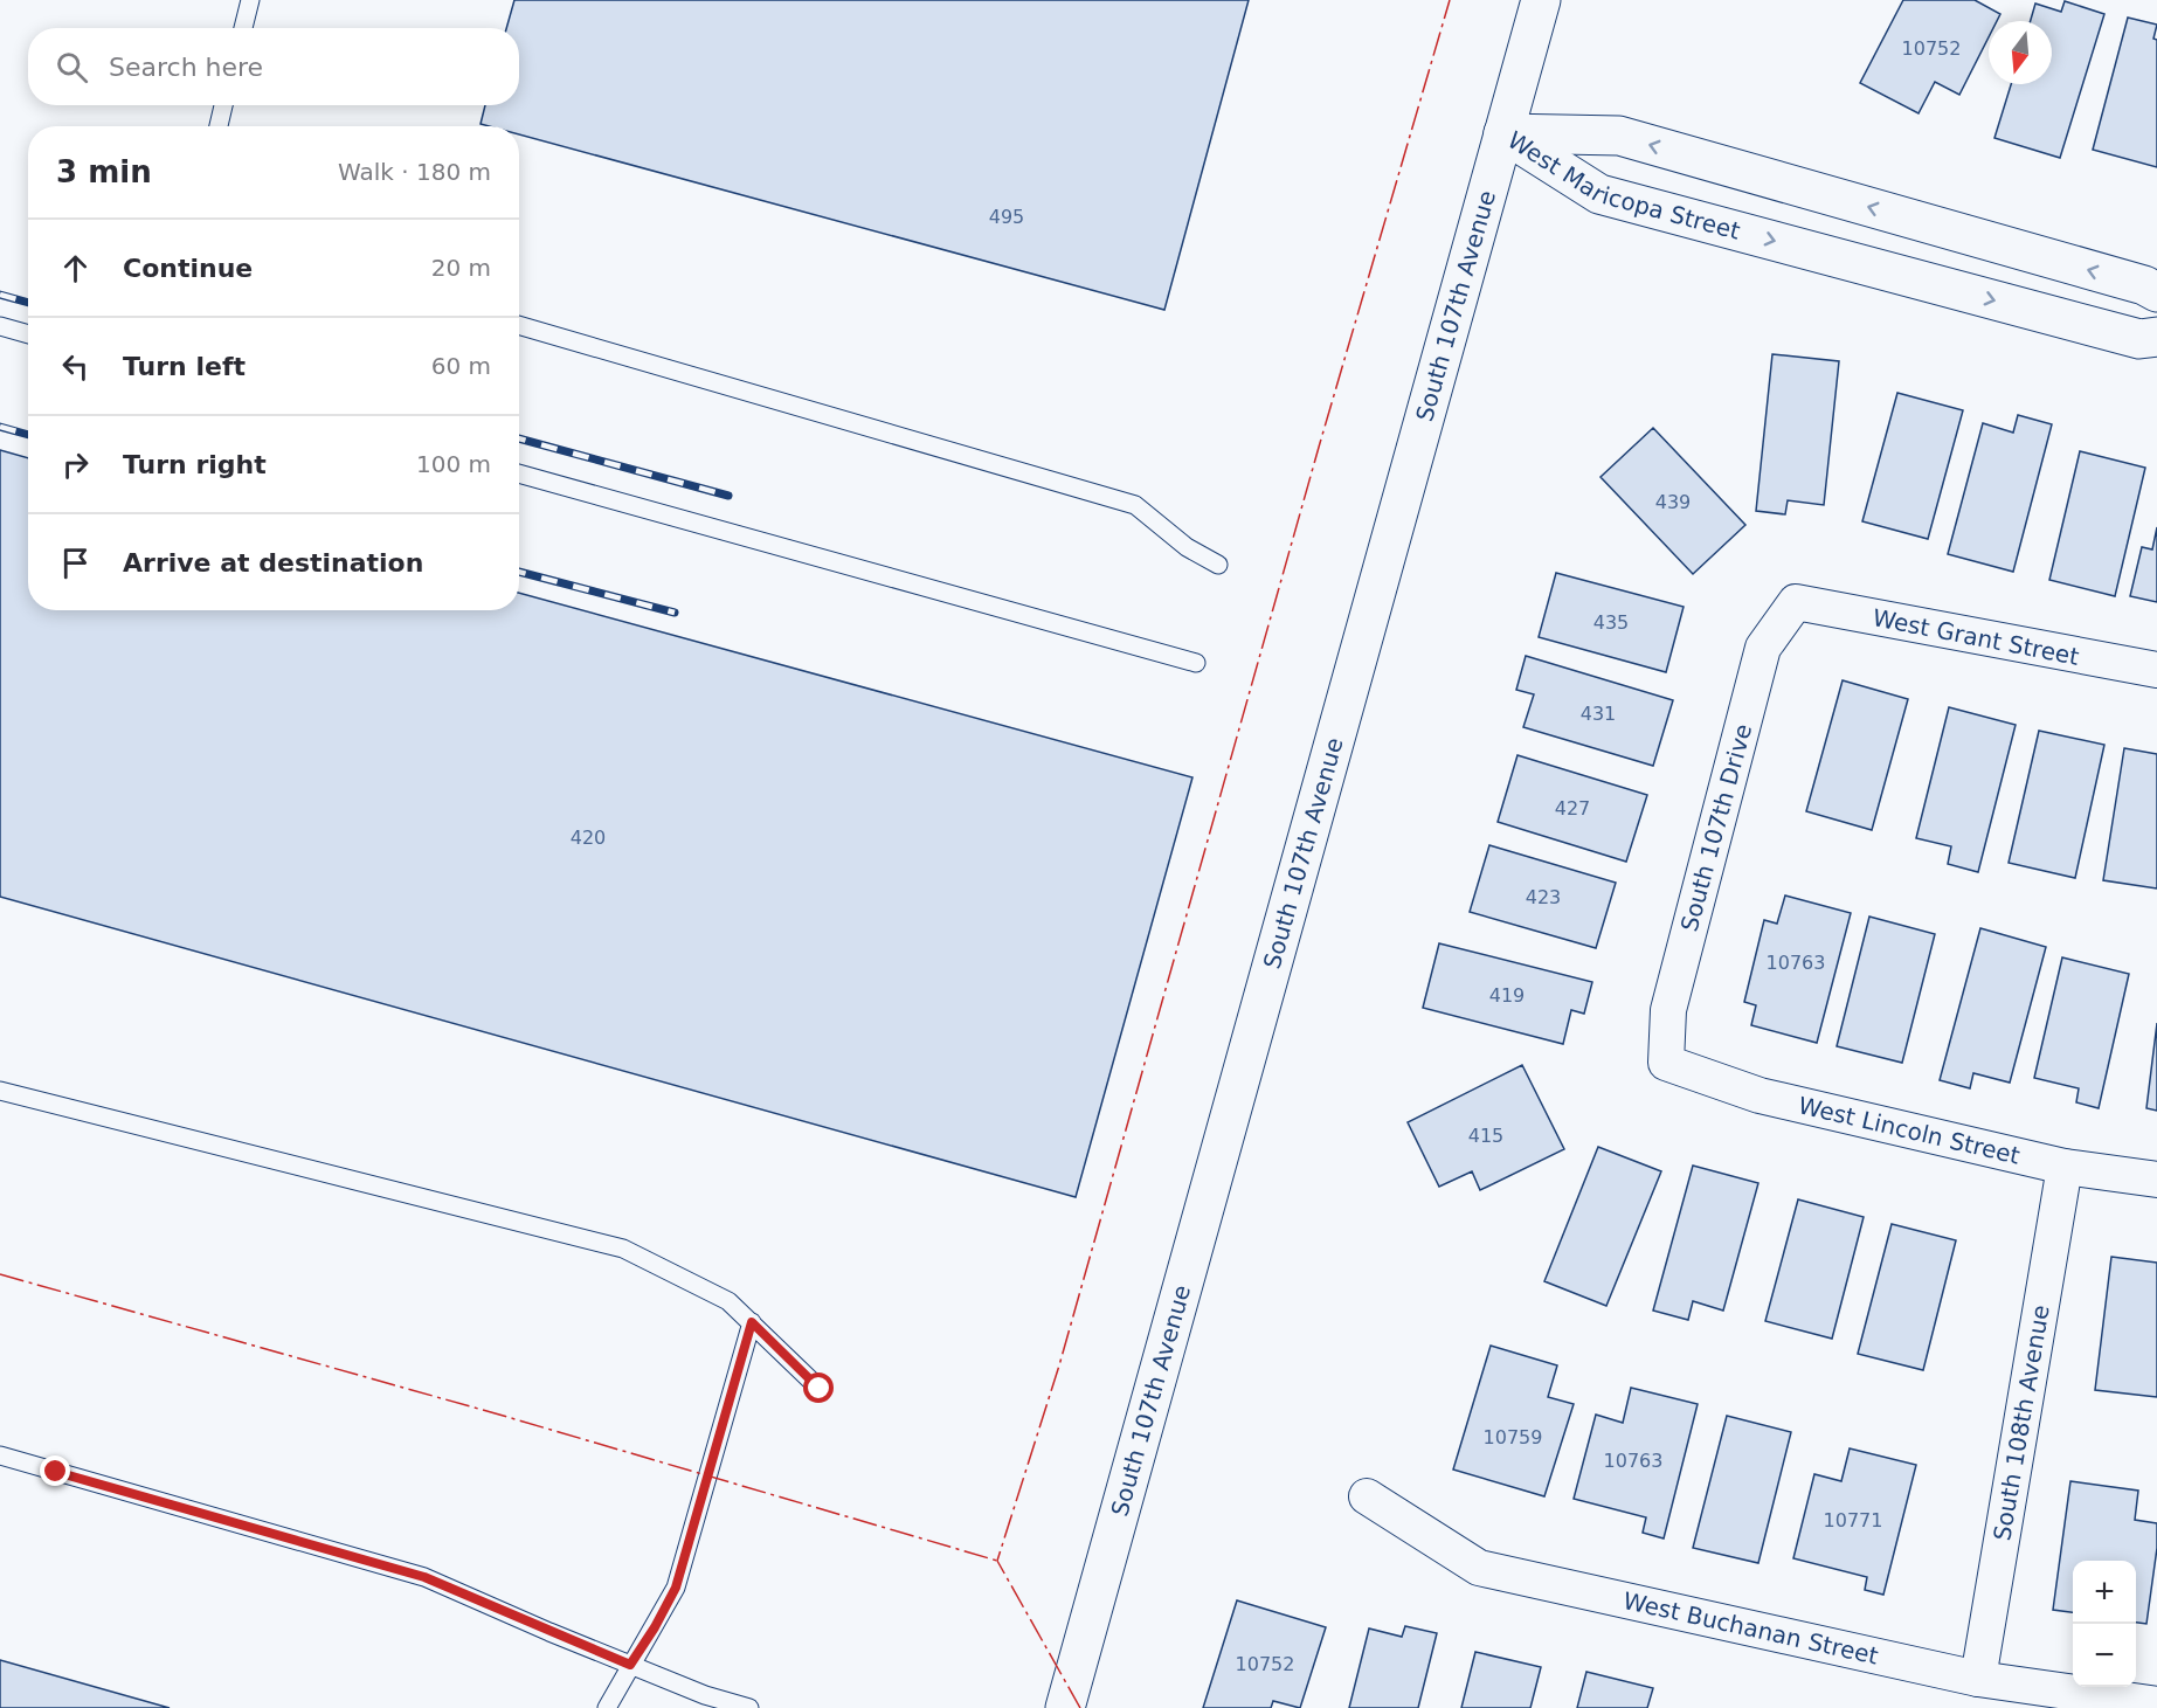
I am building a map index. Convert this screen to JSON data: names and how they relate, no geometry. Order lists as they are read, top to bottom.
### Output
{
  "streets": {
    "main road": ["West Maricopa Street", "South 107th Avenue"],
    "street": [
      "West Grant Street",
      "South 107th Drive",
      "West Lincoln Street",
      "South 108th Avenue",
      "West Buchanan Street"
    ]
  },
  "crossings": [
    ["West Maricopa Street", "South 107th Avenue"],
    ["West Grant Street", "South 107th Drive"],
    ["South 107th Drive", "West Lincoln Street"],
    ["West Lincoln Street", "South 108th Avenue"],
    ["South 108th Avenue", "West Buchanan Street"]
  ],
  "house_numbers": [
    "10752",
    "495",
    "439",
    "435",
    "431",
    "427",
    "420",
    "423",
    "10763",
    "419",
    "415",
    "10759",
    "10763",
    "10771",
    "10752"
  ],
  "north": "bottom",
  "page": {
    "search": "Search here",
    "heading": ["3 min", "Walk · 180 m"],
    "list": [
      ["Continue", "20 m"],
      ["Turn left", "60 m"],
      ["Turn right", "100 m"],
      "Arrive at destination"
    ],
    "map_buttons": ["+", "−"]
  }
}
